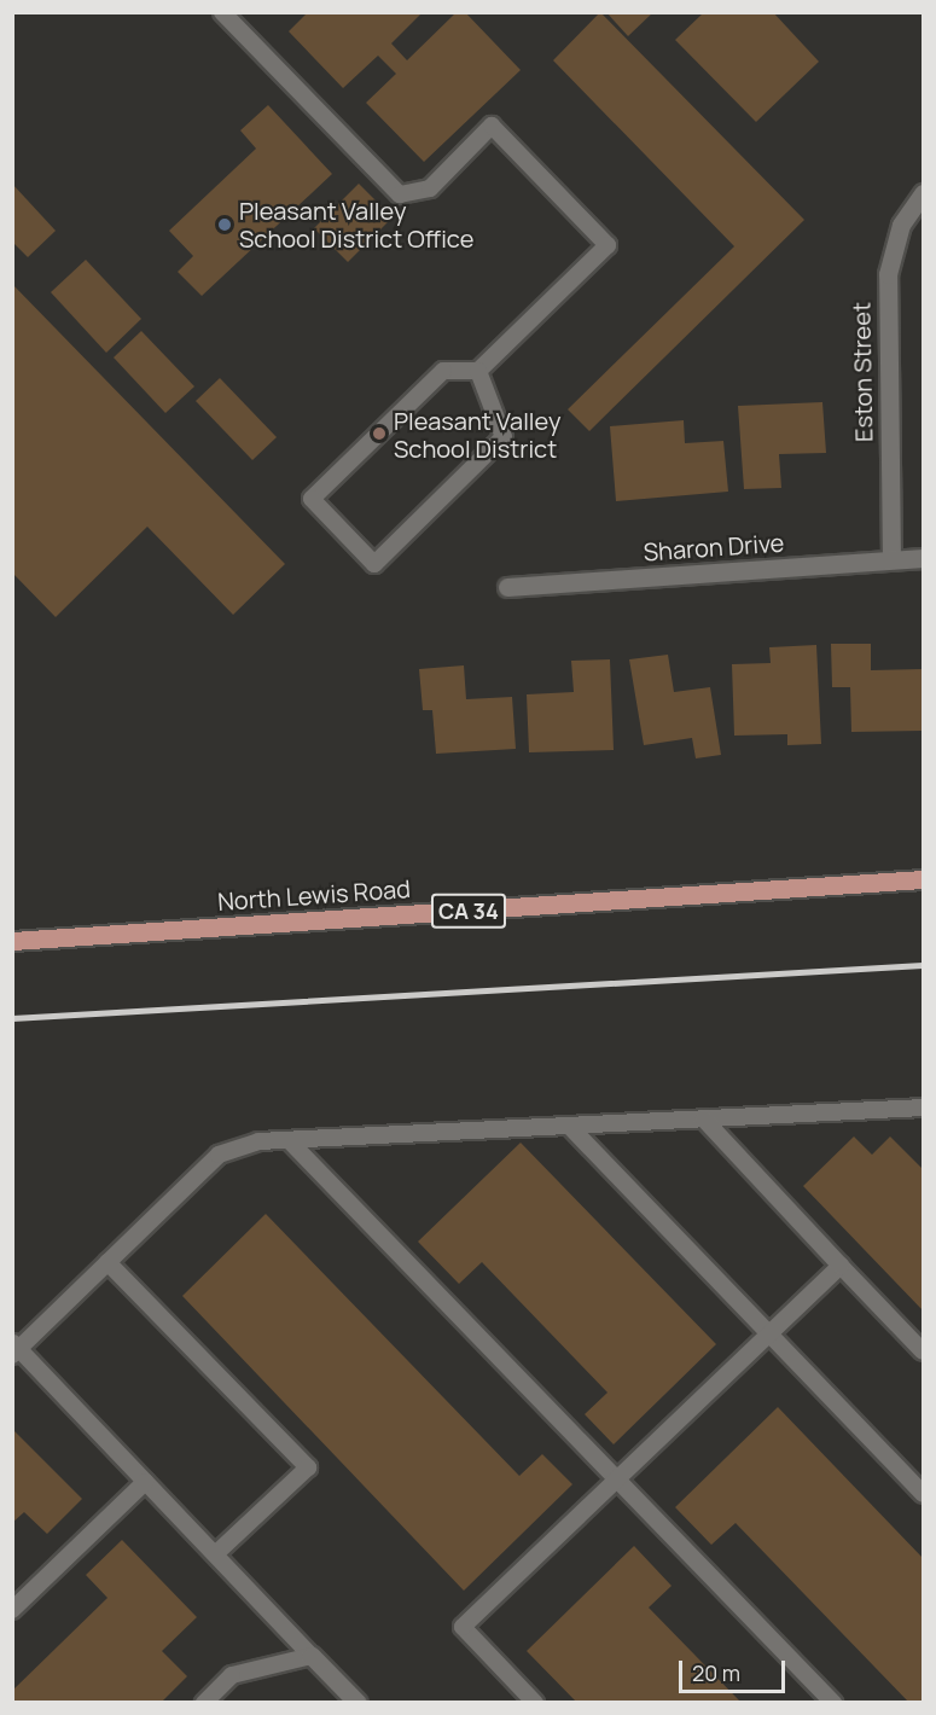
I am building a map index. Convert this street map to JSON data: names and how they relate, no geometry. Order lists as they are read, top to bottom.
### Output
{
  "streets": {
    "main road": ["North Lewis Road", "CA 34"],
    "street": ["Eston Street", "Sharon Drive"]
  },
  "crossings": [
    ["Eston Street", "Sharon Drive"]
  ],
  "places": ["Pleasant Valley School District Office", "Pleasant Valley School District"],
  "scale_bar": "20 m"
}
